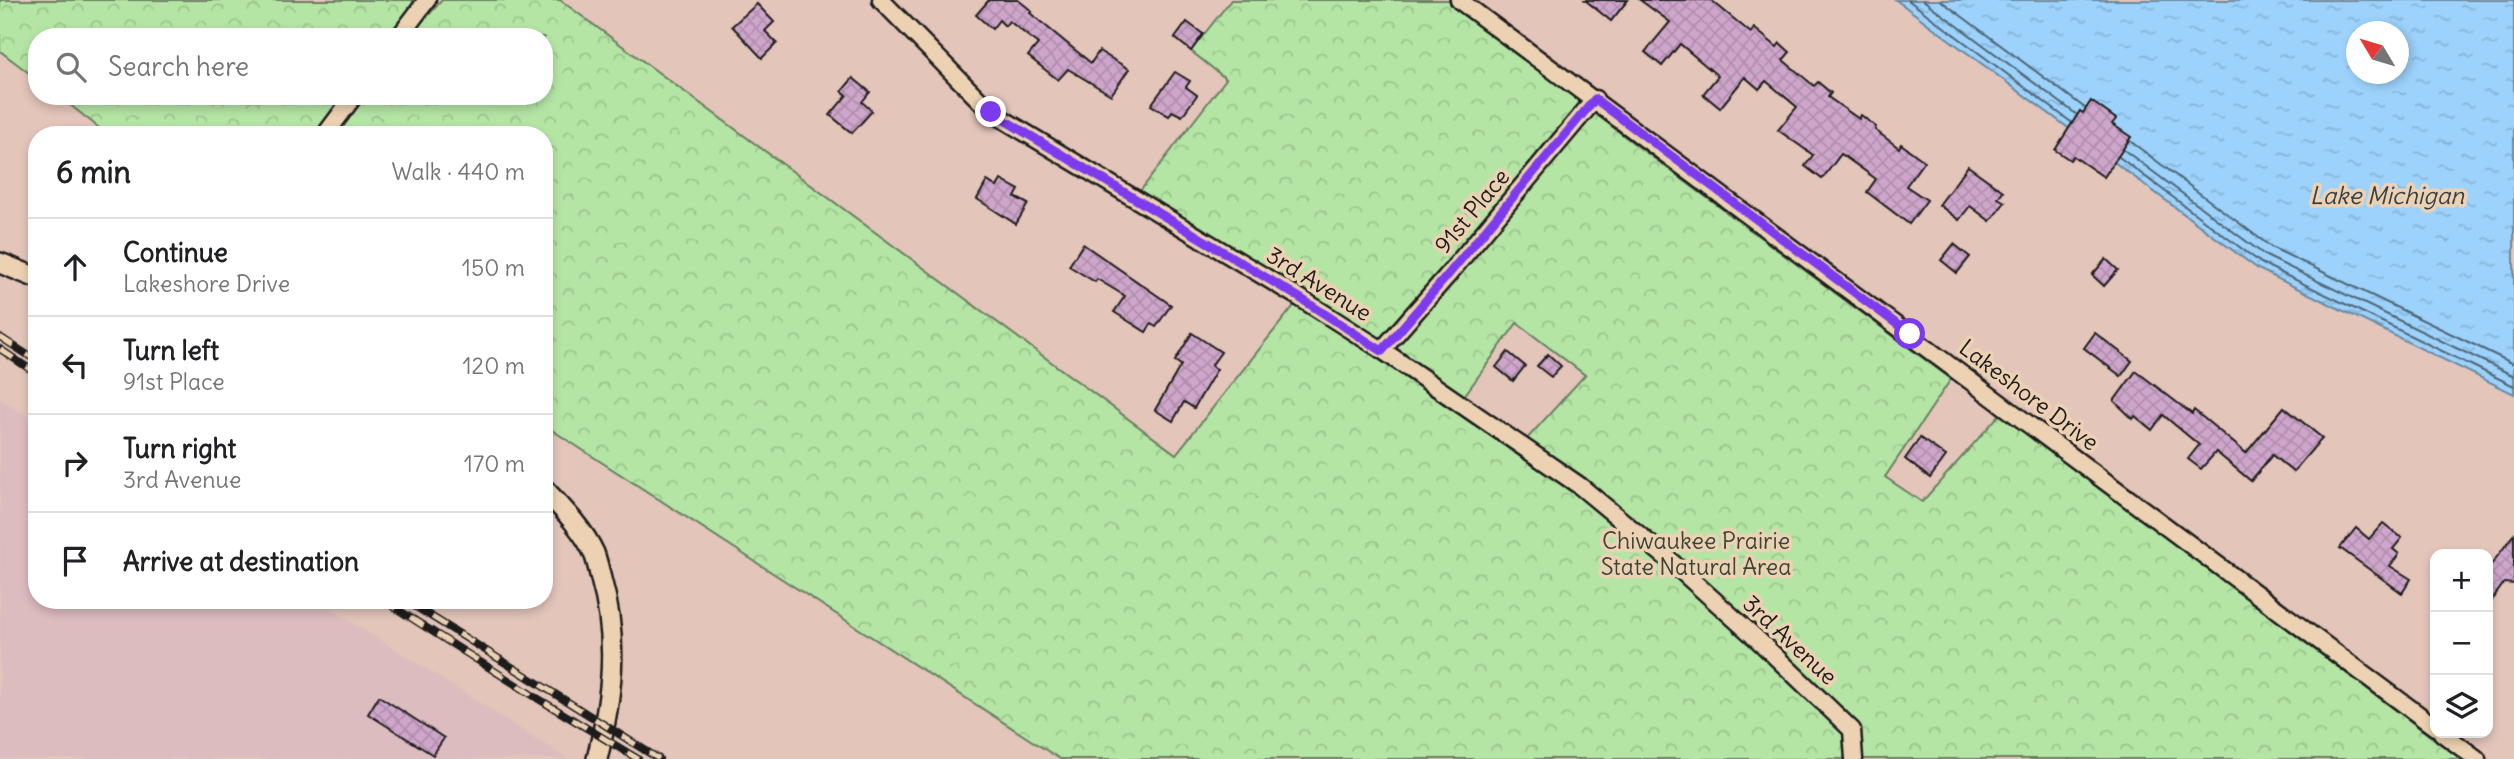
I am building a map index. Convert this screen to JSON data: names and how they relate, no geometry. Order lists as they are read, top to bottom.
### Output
{
  "streets": {
    "street": ["91st Place", "3rd Avenue", "Lakeshore Drive"]
  },
  "crossings": [
    ["91st Place", "3rd Avenue"],
    ["91st Place", "Lakeshore Drive"]
  ],
  "water": ["Lake Michigan"],
  "parks": ["Chiwaukee Prairie State Natural Area"],
  "north": "top left",
  "page": {
    "search": "Search here",
    "heading": ["6 min", "Walk · 440 m"],
    "list": [
      ["Continue", "Lakeshore Drive", "150 m"],
      ["Turn left", "91st Place", "120 m"],
      ["Turn right", "3rd Avenue", "170 m"],
      "Arrive at destination"
    ],
    "map_buttons": ["+", "−"]
  }
}
